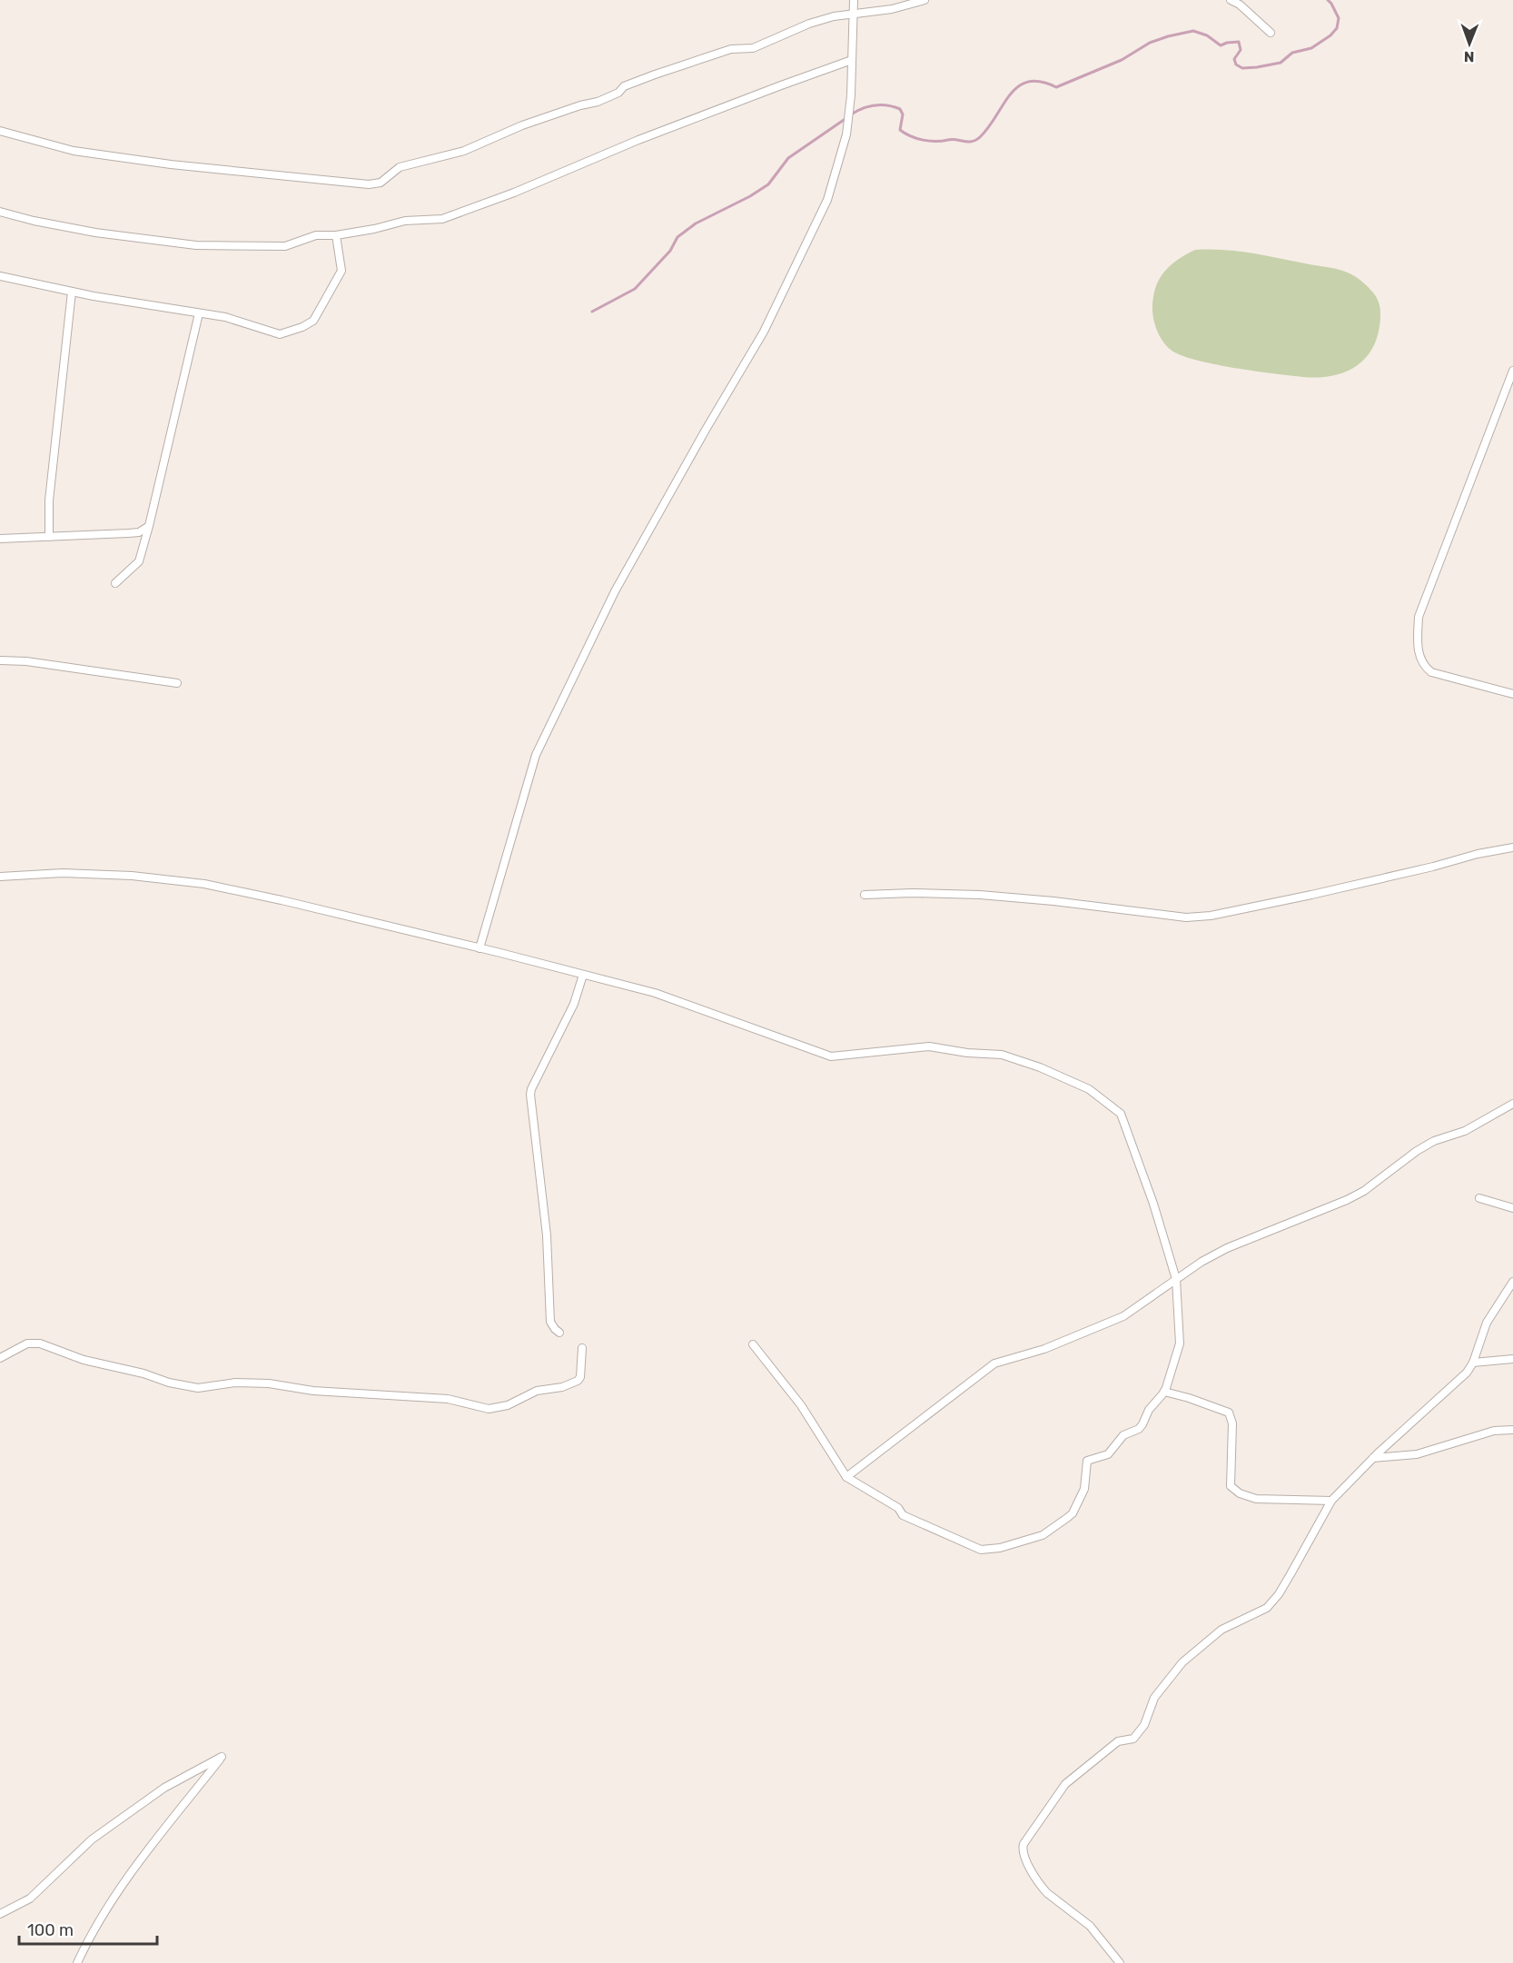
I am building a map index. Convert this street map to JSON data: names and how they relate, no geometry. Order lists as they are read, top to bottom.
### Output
{
  "scale_bar": "100 m",
  "north": "bottom"
}
